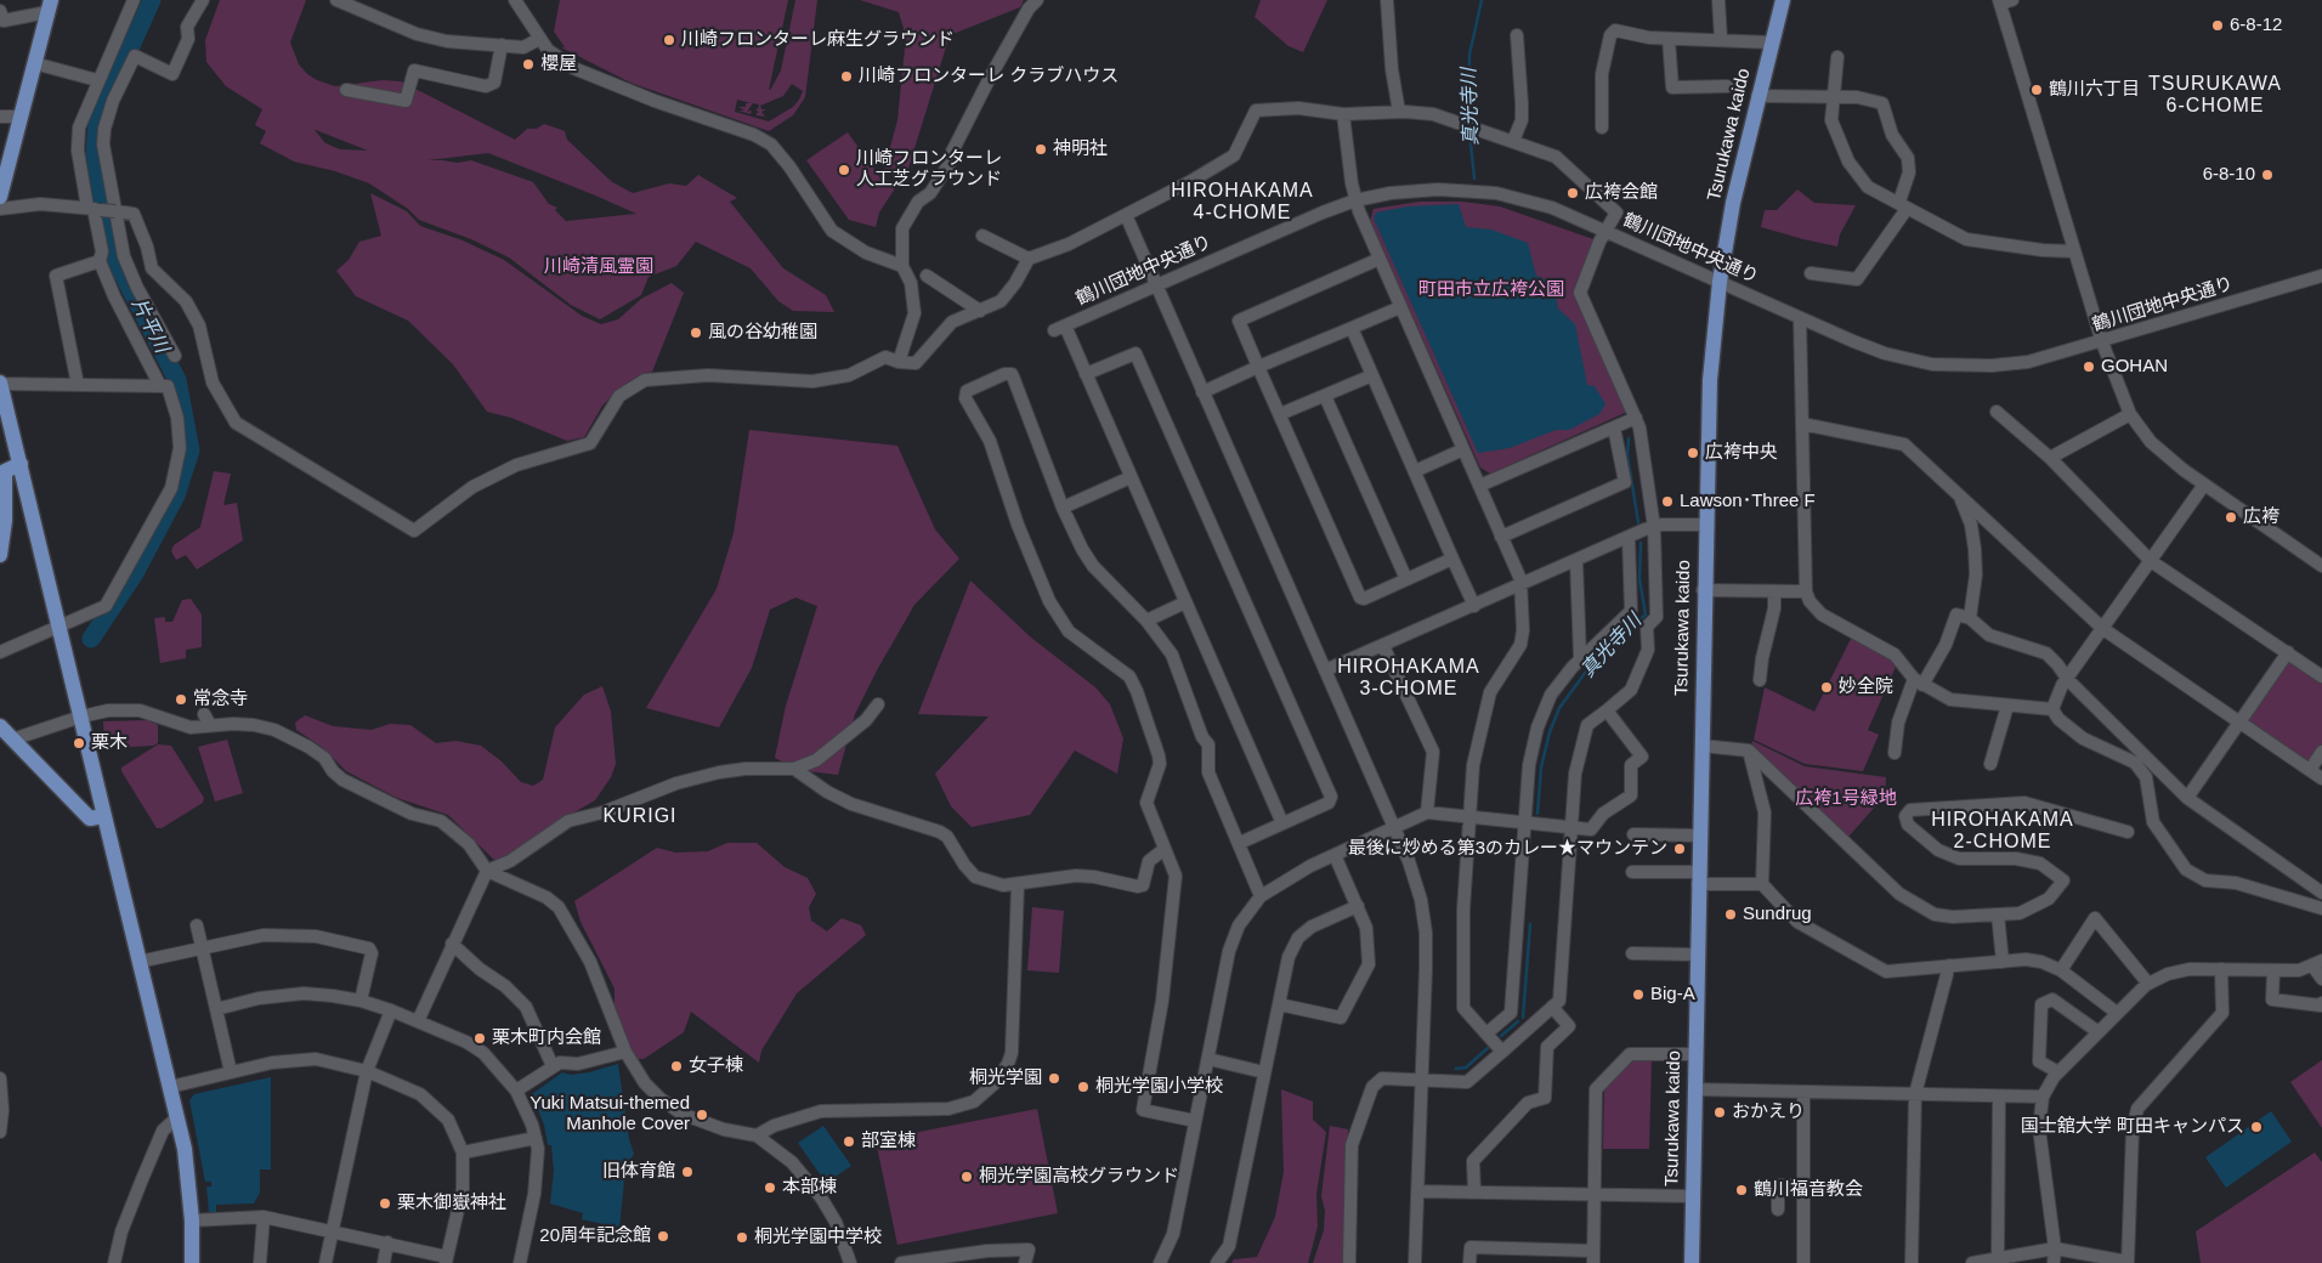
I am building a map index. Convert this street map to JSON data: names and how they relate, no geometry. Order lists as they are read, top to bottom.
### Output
{
  "streets": {
    "main road": ["Tsurukawa kaido"],
    "street": ["鶴川団地中央通り"]
  },
  "crossings": [
    ["Tsurukawa kaido", "鶴川団地中央通り"]
  ],
  "districts": [
    "TSURUKAWA 6-CHOME",
    "HIROHAKAMA 4-CHOME",
    "HIROHAKAMA 3-CHOME",
    "KURIGI",
    "HIROHAKAMA 2-CHOME"
  ],
  "water": ["真光寺川", "片平川"],
  "parks": ["川崎清風霊園", "町田市立広袴公園", "広袴1号緑地"],
  "places": [
    "6-8-12",
    "川崎フロンターレ麻生グラウンド",
    "櫻屋",
    "川崎フロンターレ クラブハウス",
    "鶴川六丁目",
    "神明社",
    "川崎フロンターレ 人工芝グラウンド",
    "6-8-10",
    "広袴会館",
    "風の谷幼稚園",
    "GOHAN",
    "広袴中央",
    "Lawson･Three F",
    "広袴",
    "妙全院",
    "常念寺",
    "栗木",
    "最後に炒める第3のカレー★マウンテン",
    "Sundrug",
    "Big-A",
    "栗木町内会館",
    "女子棟",
    "桐光学園",
    "桐光学園小学校",
    "おかえり",
    "Yuki Matsui-themed Manhole Cover",
    "国士舘大学 町田キャンパス",
    "部室棟",
    "旧体育館",
    "桐光学園高校グラウンド",
    "本部棟",
    "鶴川福音教会",
    "栗木御嶽神社",
    "20周年記念館",
    "桐光学園中学校"
  ]
}
